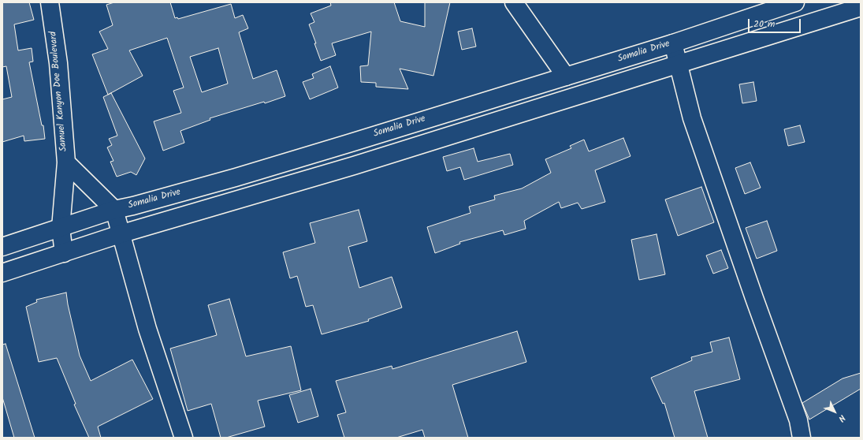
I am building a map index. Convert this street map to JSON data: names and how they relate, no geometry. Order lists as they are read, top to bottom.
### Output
{
  "streets": {
    "main road": ["Somalia Drive", "Samuel Kanyon Doe Boulevard"]
  },
  "crossings": [
    ["Somalia Drive", "Samuel Kanyon Doe Boulevard"]
  ],
  "scale_bar": "20 m",
  "north": "bottom right"
}
